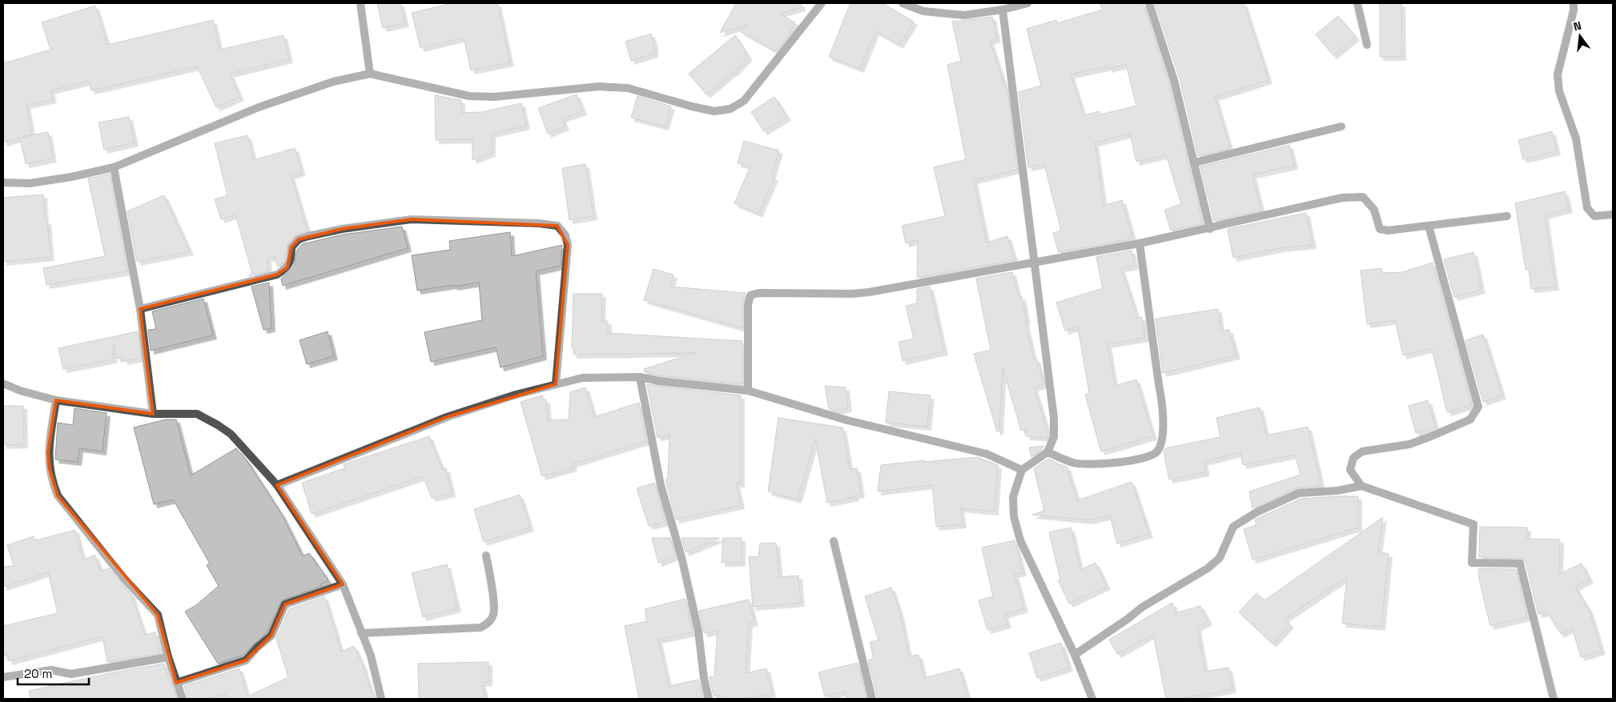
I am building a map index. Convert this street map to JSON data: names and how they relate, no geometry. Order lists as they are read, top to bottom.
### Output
{
  "scale_bar": "20 m",
  "north": "top"
}
